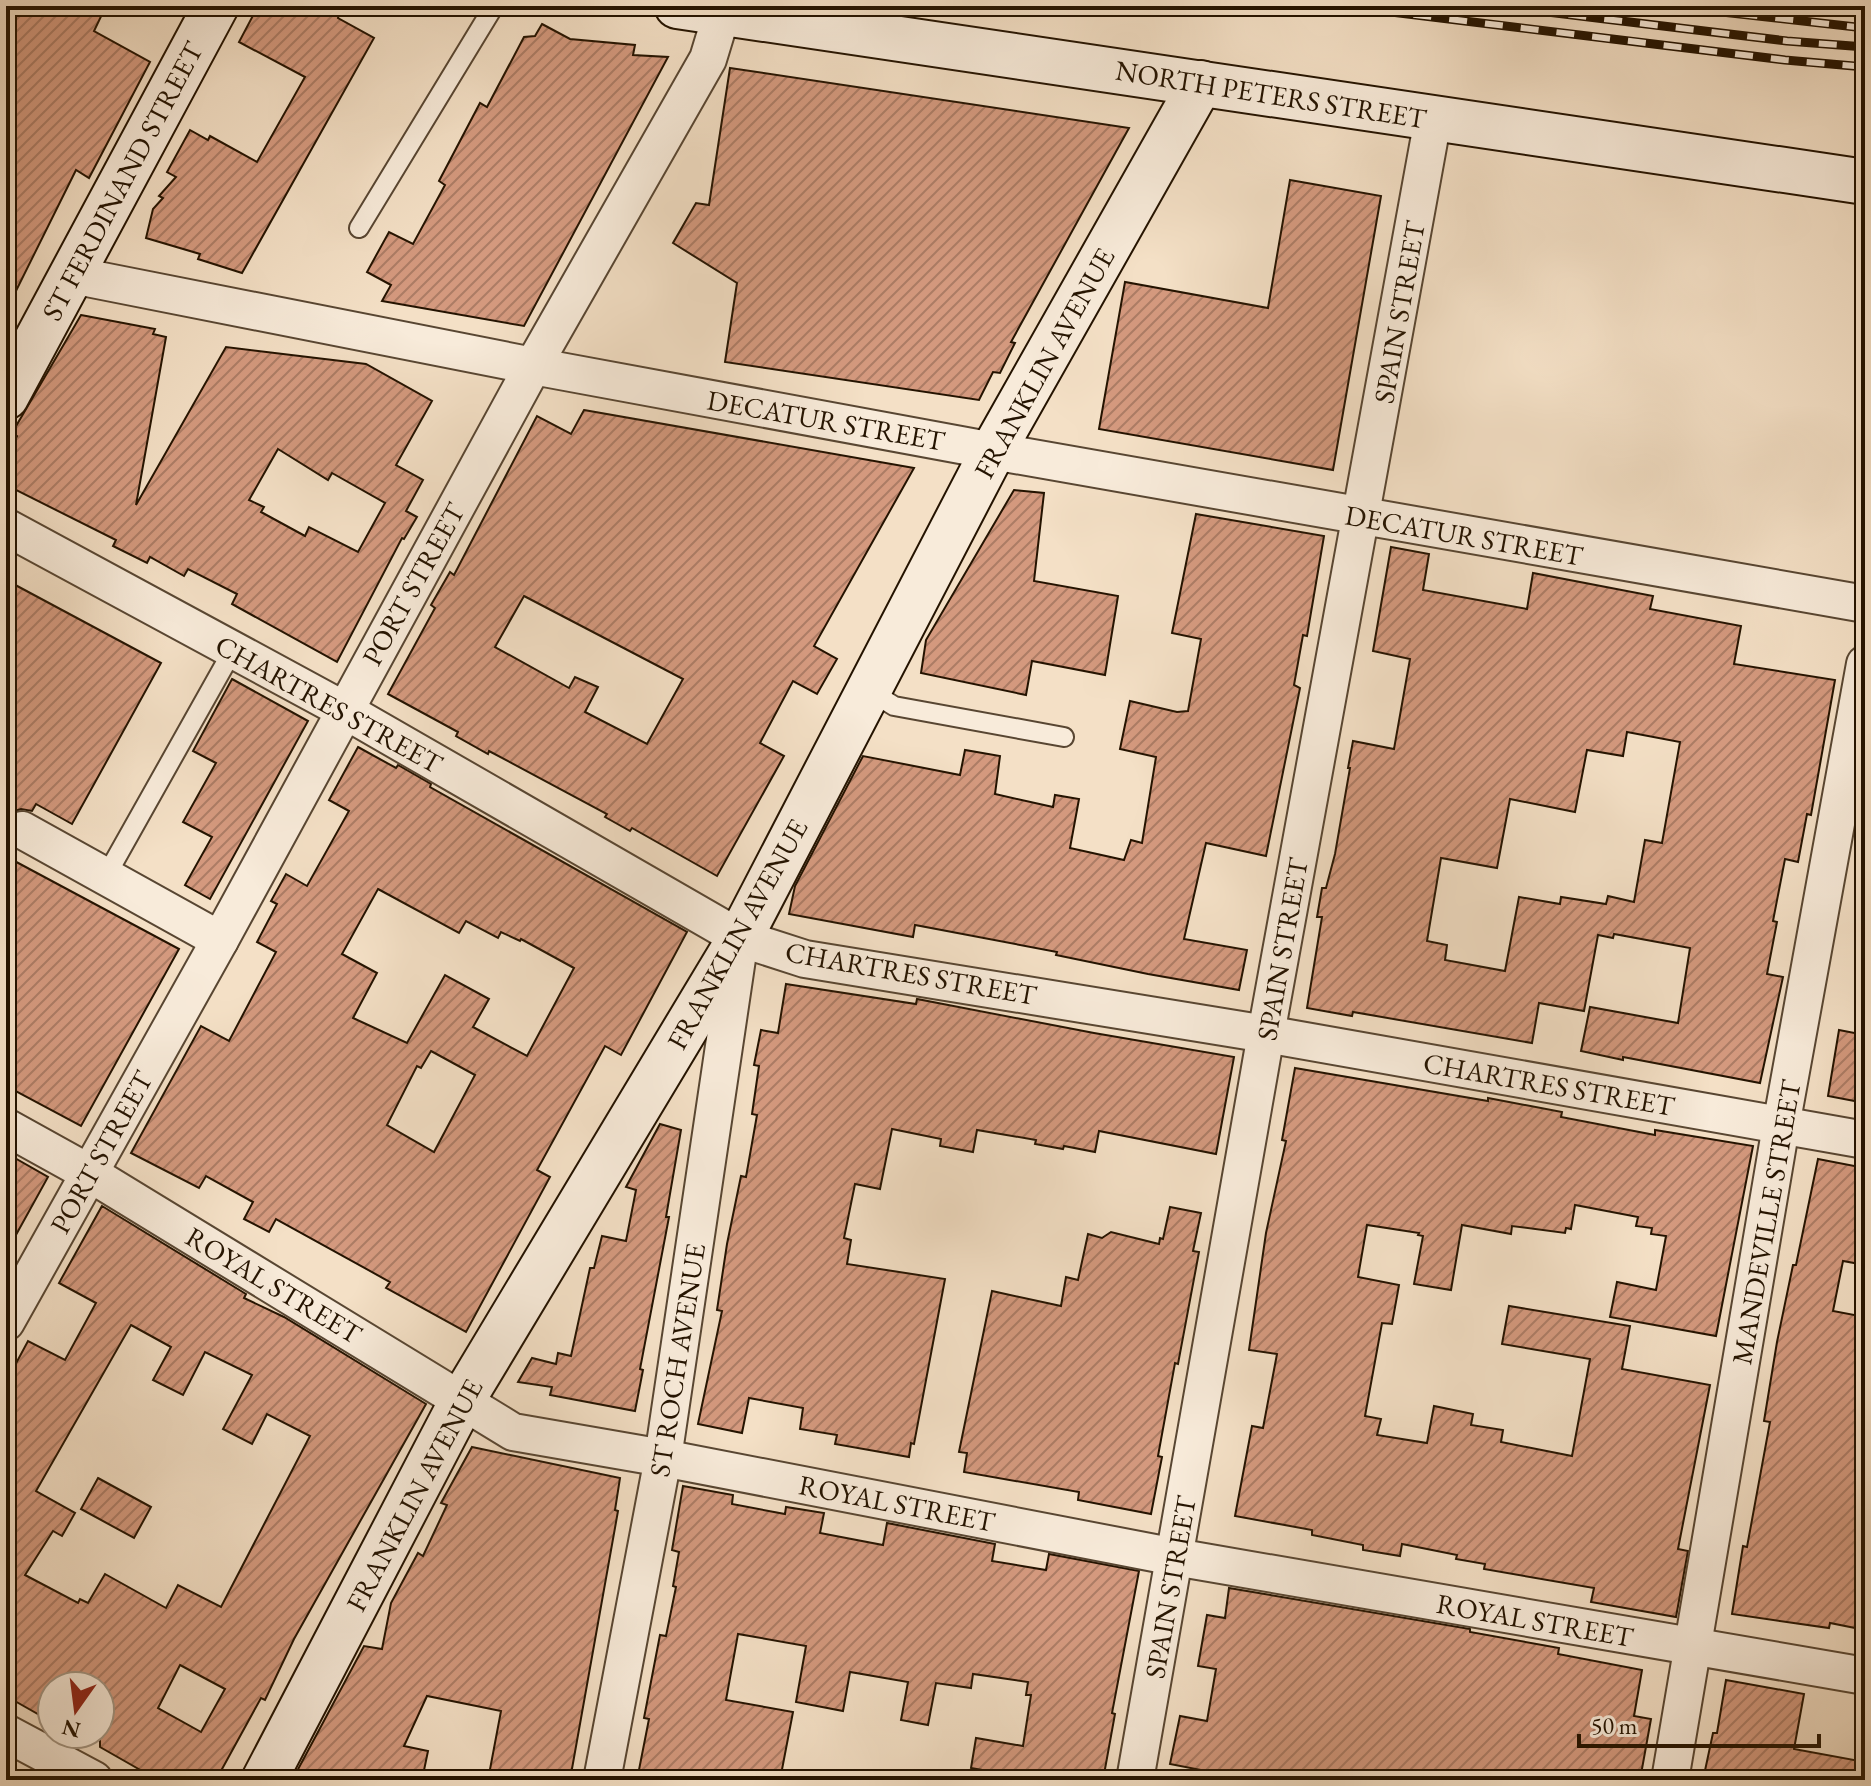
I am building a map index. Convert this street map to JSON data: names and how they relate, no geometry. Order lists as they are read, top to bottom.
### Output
{
  "streets": {
    "street": [
      "NORTH PETERS STREET",
      "ST FERDINAND STREET",
      "SPAIN STREET",
      "FRANKLIN AVENUE",
      "DECATUR STREET",
      "PORT STREET",
      "CHARTRES STREET",
      "MANDEVILLE STREET",
      "ROYAL STREET",
      "ST ROCH AVENUE"
    ]
  },
  "crossings": [
    ["NORTH PETERS STREET", "SPAIN STREET"],
    ["NORTH PETERS STREET", "FRANKLIN AVENUE"],
    ["NORTH PETERS STREET", "PORT STREET"],
    ["ST FERDINAND STREET", "DECATUR STREET"],
    ["SPAIN STREET", "DECATUR STREET"],
    ["SPAIN STREET", "CHARTRES STREET"],
    ["SPAIN STREET", "ROYAL STREET"],
    ["FRANKLIN AVENUE", "DECATUR STREET"],
    ["FRANKLIN AVENUE", "CHARTRES STREET"],
    ["FRANKLIN AVENUE", "ROYAL STREET"],
    ["FRANKLIN AVENUE", "ST ROCH AVENUE"],
    ["DECATUR STREET", "PORT STREET"],
    ["PORT STREET", "CHARTRES STREET"],
    ["PORT STREET", "ROYAL STREET"],
    ["CHARTRES STREET", "MANDEVILLE STREET"],
    ["CHARTRES STREET", "ST ROCH AVENUE"],
    ["MANDEVILLE STREET", "ROYAL STREET"],
    ["ROYAL STREET", "ST ROCH AVENUE"]
  ],
  "scale_bar": "50 m",
  "north": "bottom"
}
